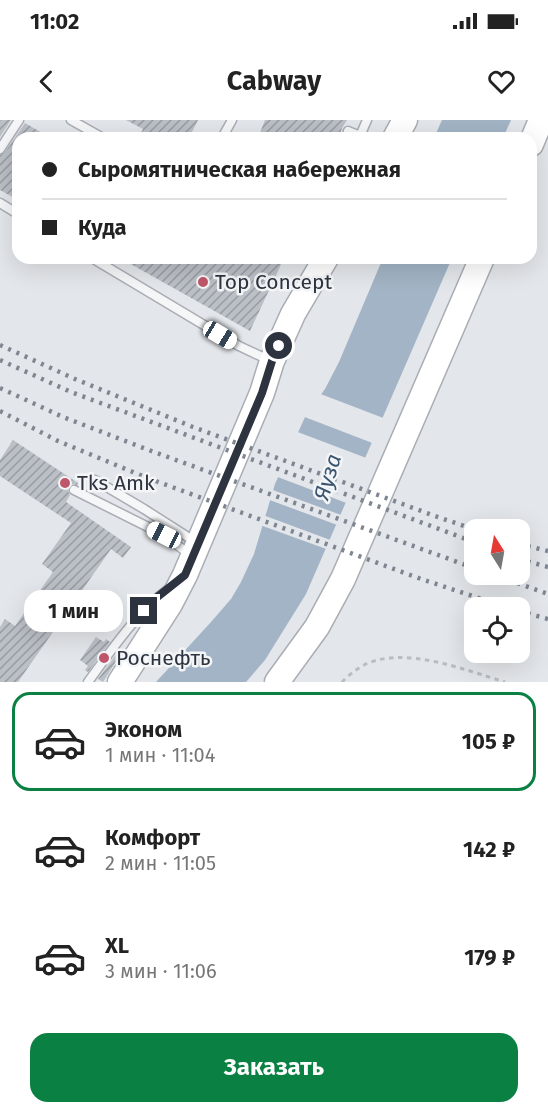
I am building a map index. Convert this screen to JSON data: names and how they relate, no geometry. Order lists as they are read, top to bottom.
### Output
{
  "water": ["Яуза"],
  "places": ["Top Concept", "Tks Amk", "Роснефть"],
  "north": "top",
  "page": {
    "status": "11:02",
    "header": "Cabway",
    "banner": ["Сыромятническая набережная", "Куда"],
    "bubble": "1 мин",
    "list": [
      {
        "name": "Эконом",
        "note": "1 мин · 11:04",
        "value": "105 ₽"
      },
      {
        "name": "Комфорт",
        "note": "2 мин · 11:05",
        "value": "142 ₽"
      },
      {
        "name": "XL",
        "note": "3 мин · 11:06",
        "value": "179 ₽"
      }
    ],
    "buttons": "Заказать"
  }
}
